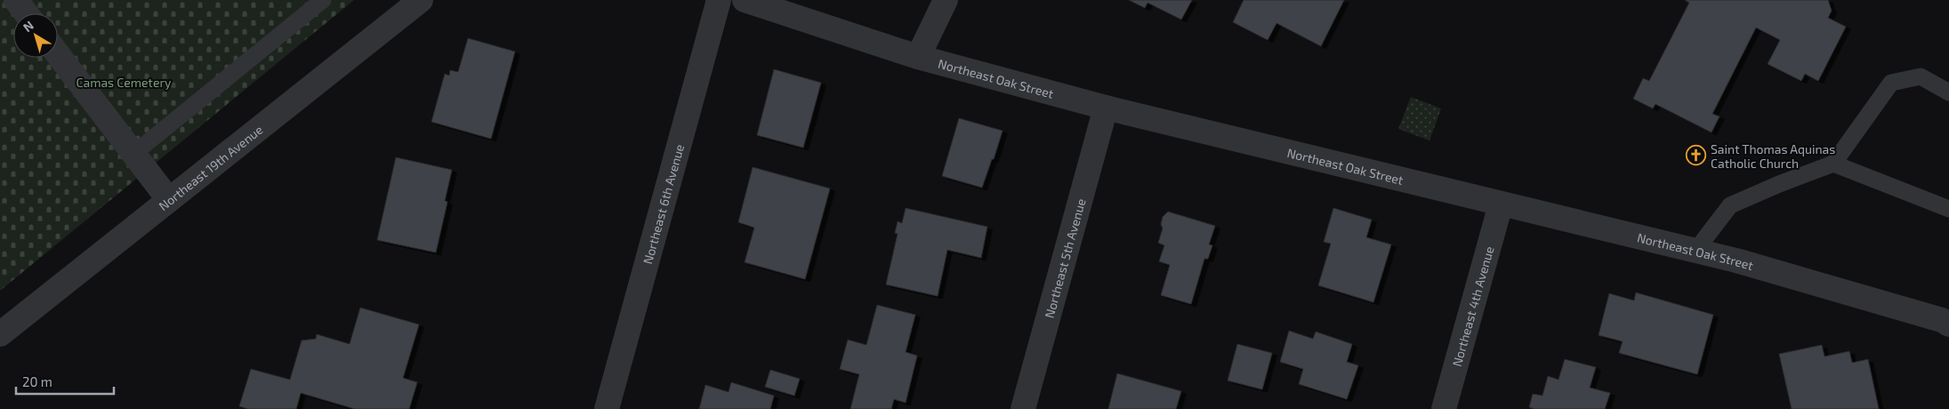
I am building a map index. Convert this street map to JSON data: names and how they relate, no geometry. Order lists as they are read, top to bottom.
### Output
{
  "streets": {
    "street": [
      "Northeast Oak Street",
      "Northeast 19th Avenue",
      "Northeast 6th Avenue",
      "Northeast 5th Avenue",
      "Northeast 4th Avenue"
    ]
  },
  "crossings": [
    ["Northeast Oak Street", "Northeast 5th Avenue"],
    ["Northeast Oak Street", "Northeast 4th Avenue"]
  ],
  "parks": ["Camas Cemetery"],
  "places": {
    "church": ["Saint Thomas Aquinas Catholic Church"]
  },
  "scale_bar": "20 m",
  "north": "top left"
}
